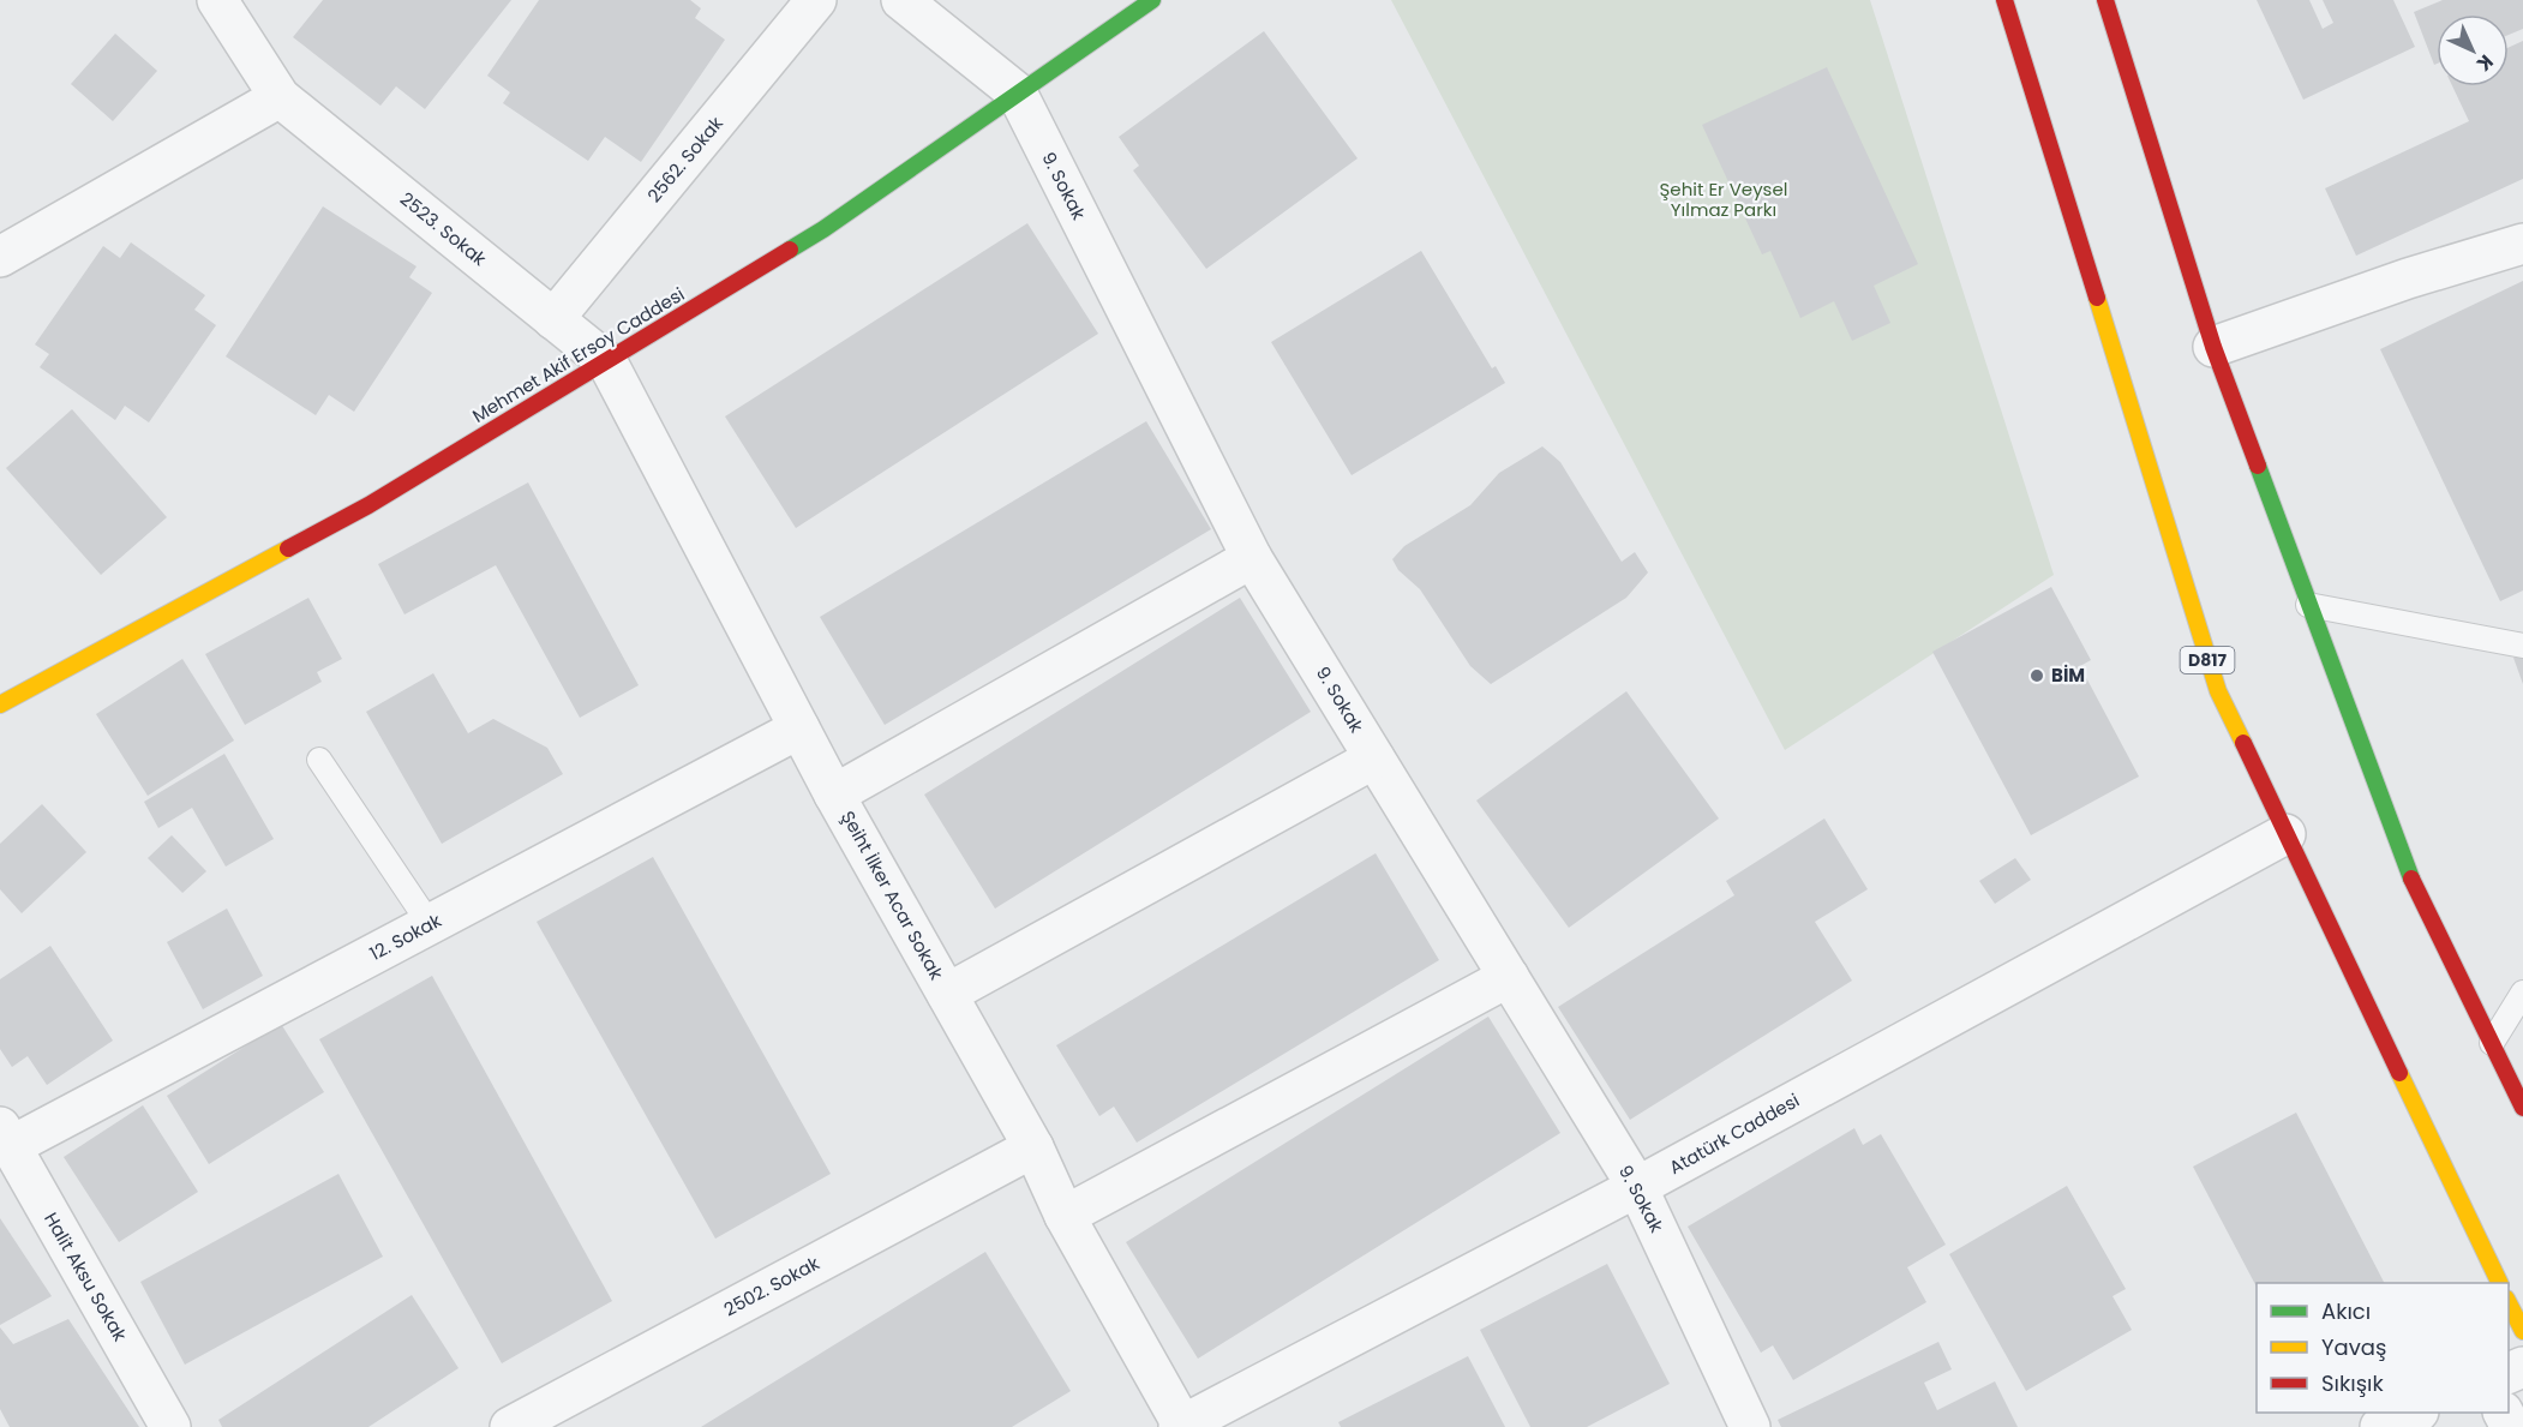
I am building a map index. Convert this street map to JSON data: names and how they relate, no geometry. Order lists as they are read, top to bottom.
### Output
{
  "streets": {
    "main road": ["Mehmet Akif Ersoy Caddesi", "D817"],
    "street": [
      "2562. Sokak",
      "9. Sokak",
      "2523. Sokak",
      "Şeiht İlker Acar Sokak",
      "12. Sokak",
      "Atatürk Caddesi",
      "Halit Aksu Sokak",
      "2502. Sokak"
    ]
  },
  "crossings": [
    ["2562. Sokak", "2523. Sokak"],
    ["9. Sokak", "Mehmet Akif Ersoy Caddesi"],
    ["9. Sokak", "Atatürk Caddesi"],
    ["2523. Sokak", "Mehmet Akif Ersoy Caddesi"],
    ["2523. Sokak", "Şeiht İlker Acar Sokak"],
    ["Mehmet Akif Ersoy Caddesi", "Şeiht İlker Acar Sokak"],
    ["D817", "Atatürk Caddesi"],
    ["Şeiht İlker Acar Sokak", "12. Sokak"],
    ["Şeiht İlker Acar Sokak", "Atatürk Caddesi"],
    ["Şeiht İlker Acar Sokak", "2502. Sokak"],
    ["12. Sokak", "Halit Aksu Sokak"]
  ],
  "parks": ["Şehit Er Veysel Yılmaz Parkı"],
  "places": ["BİM"],
  "legend": ["Akıcı", "Yavaş", "Sıkışık"],
  "north": "bottom right"
}
